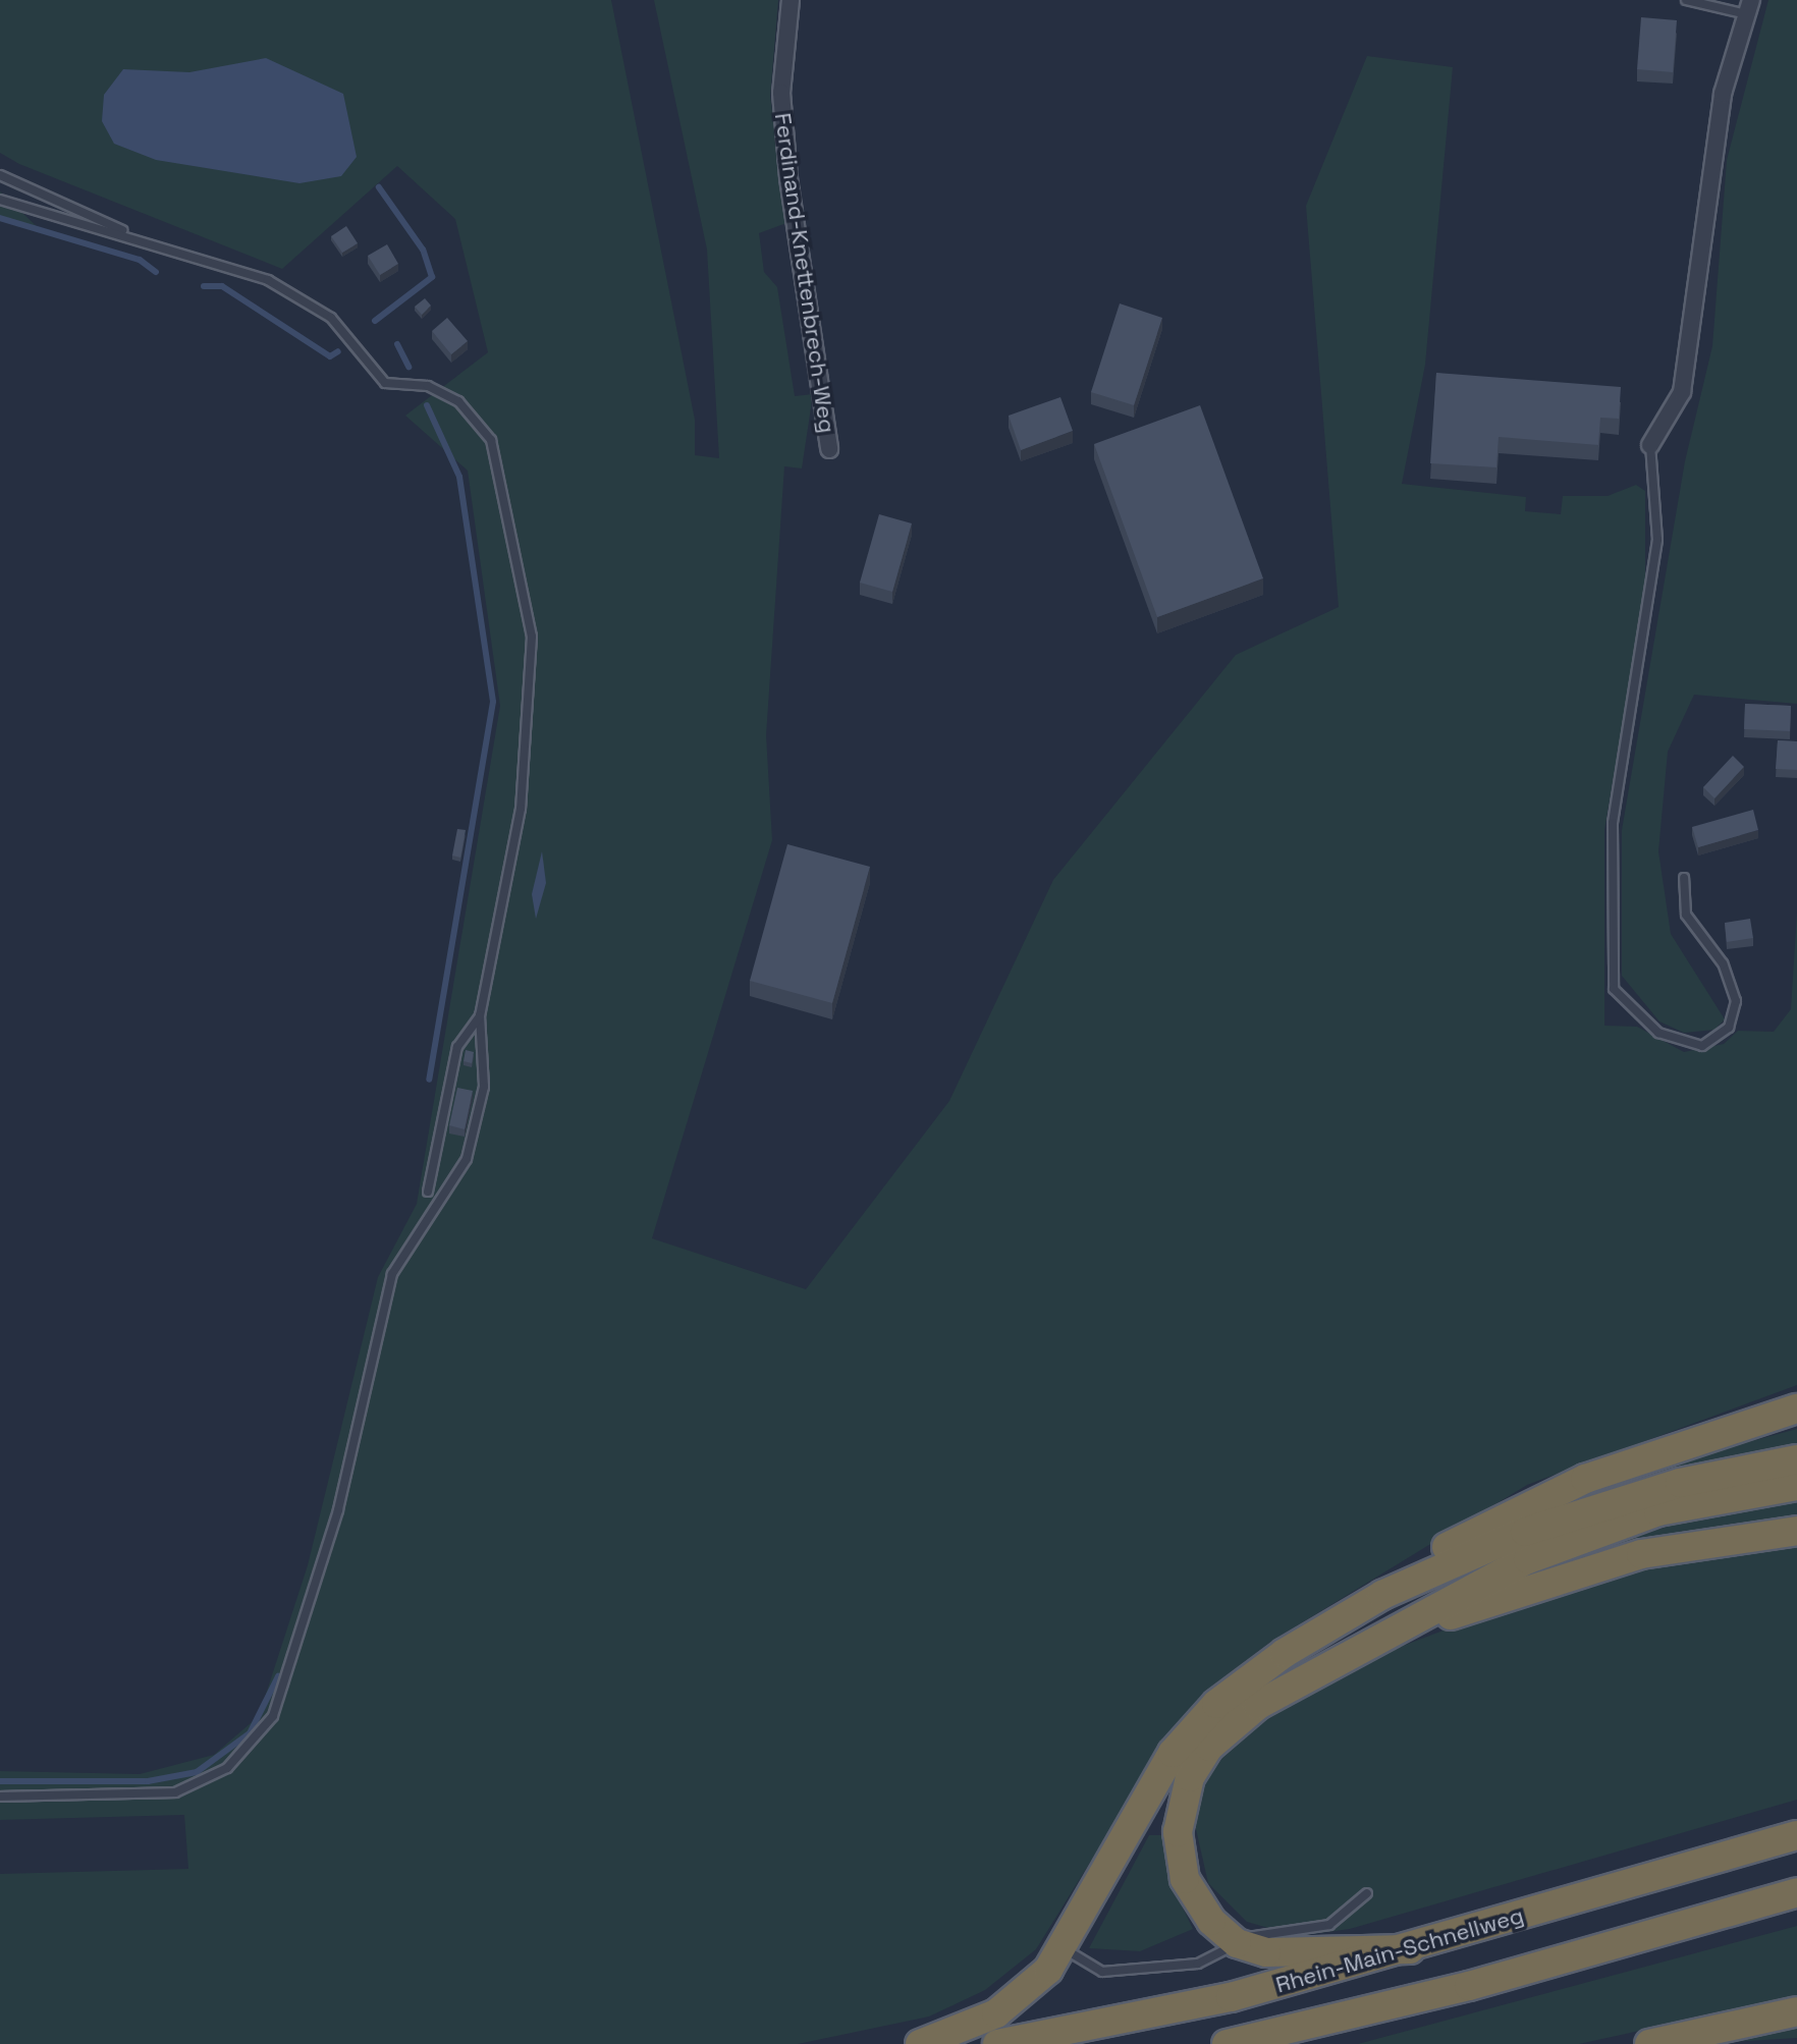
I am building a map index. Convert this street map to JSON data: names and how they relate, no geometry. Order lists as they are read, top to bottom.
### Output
{
  "streets": {
    "highway": ["Rhein-Main-Schnellweg"],
    "street": ["Ferdinand-Knettenbrech-Weg"]
  }
}
